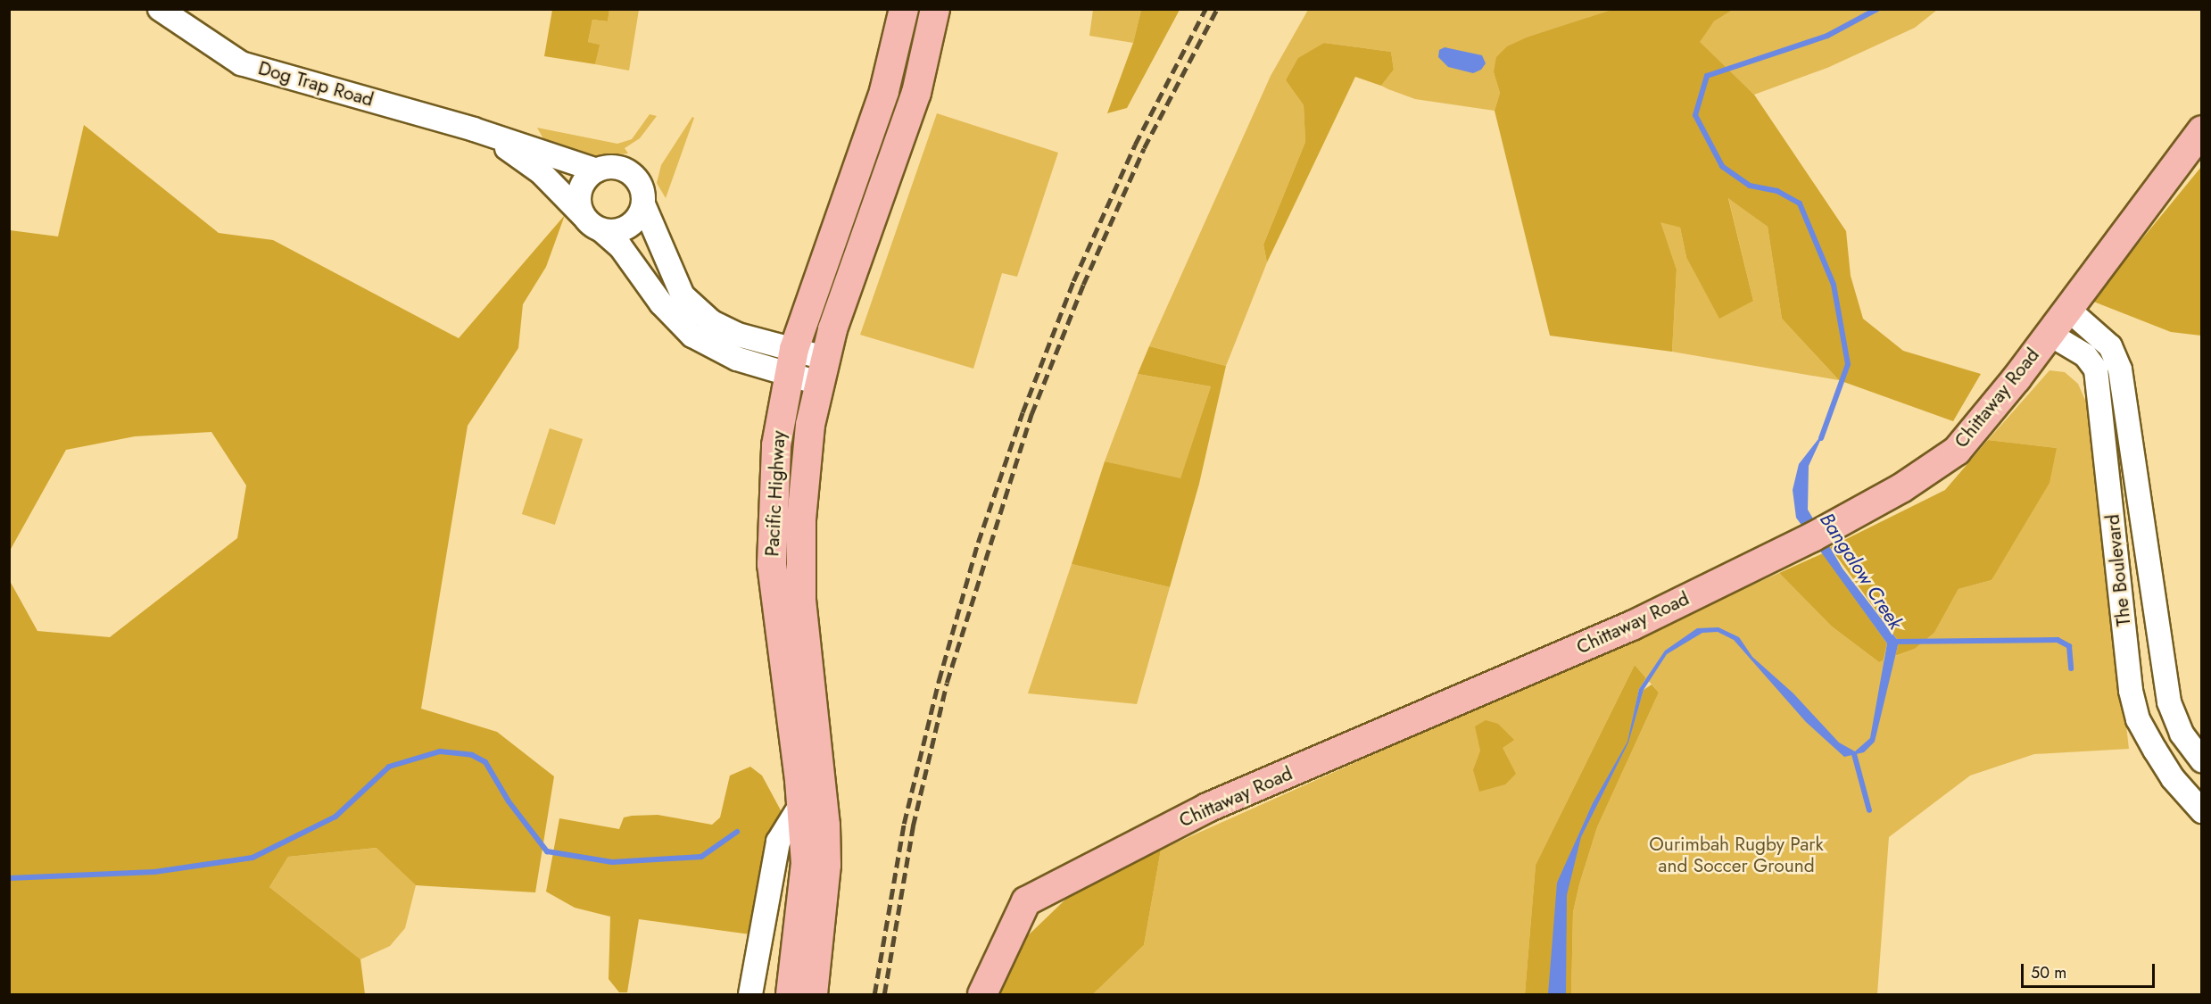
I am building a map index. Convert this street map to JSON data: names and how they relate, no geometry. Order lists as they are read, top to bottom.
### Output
{
  "streets": {
    "main road": ["Chittaway Road", "Pacific Highway"],
    "street": ["Dog Trap Road", "The Boulevard"]
  },
  "crossings": [
    ["Chittaway Road", "The Boulevard"]
  ],
  "water": ["Bangalow Creek"],
  "parks": ["Ourimbah Rugby Park and Soccer Ground"],
  "scale_bar": "50 m"
}
